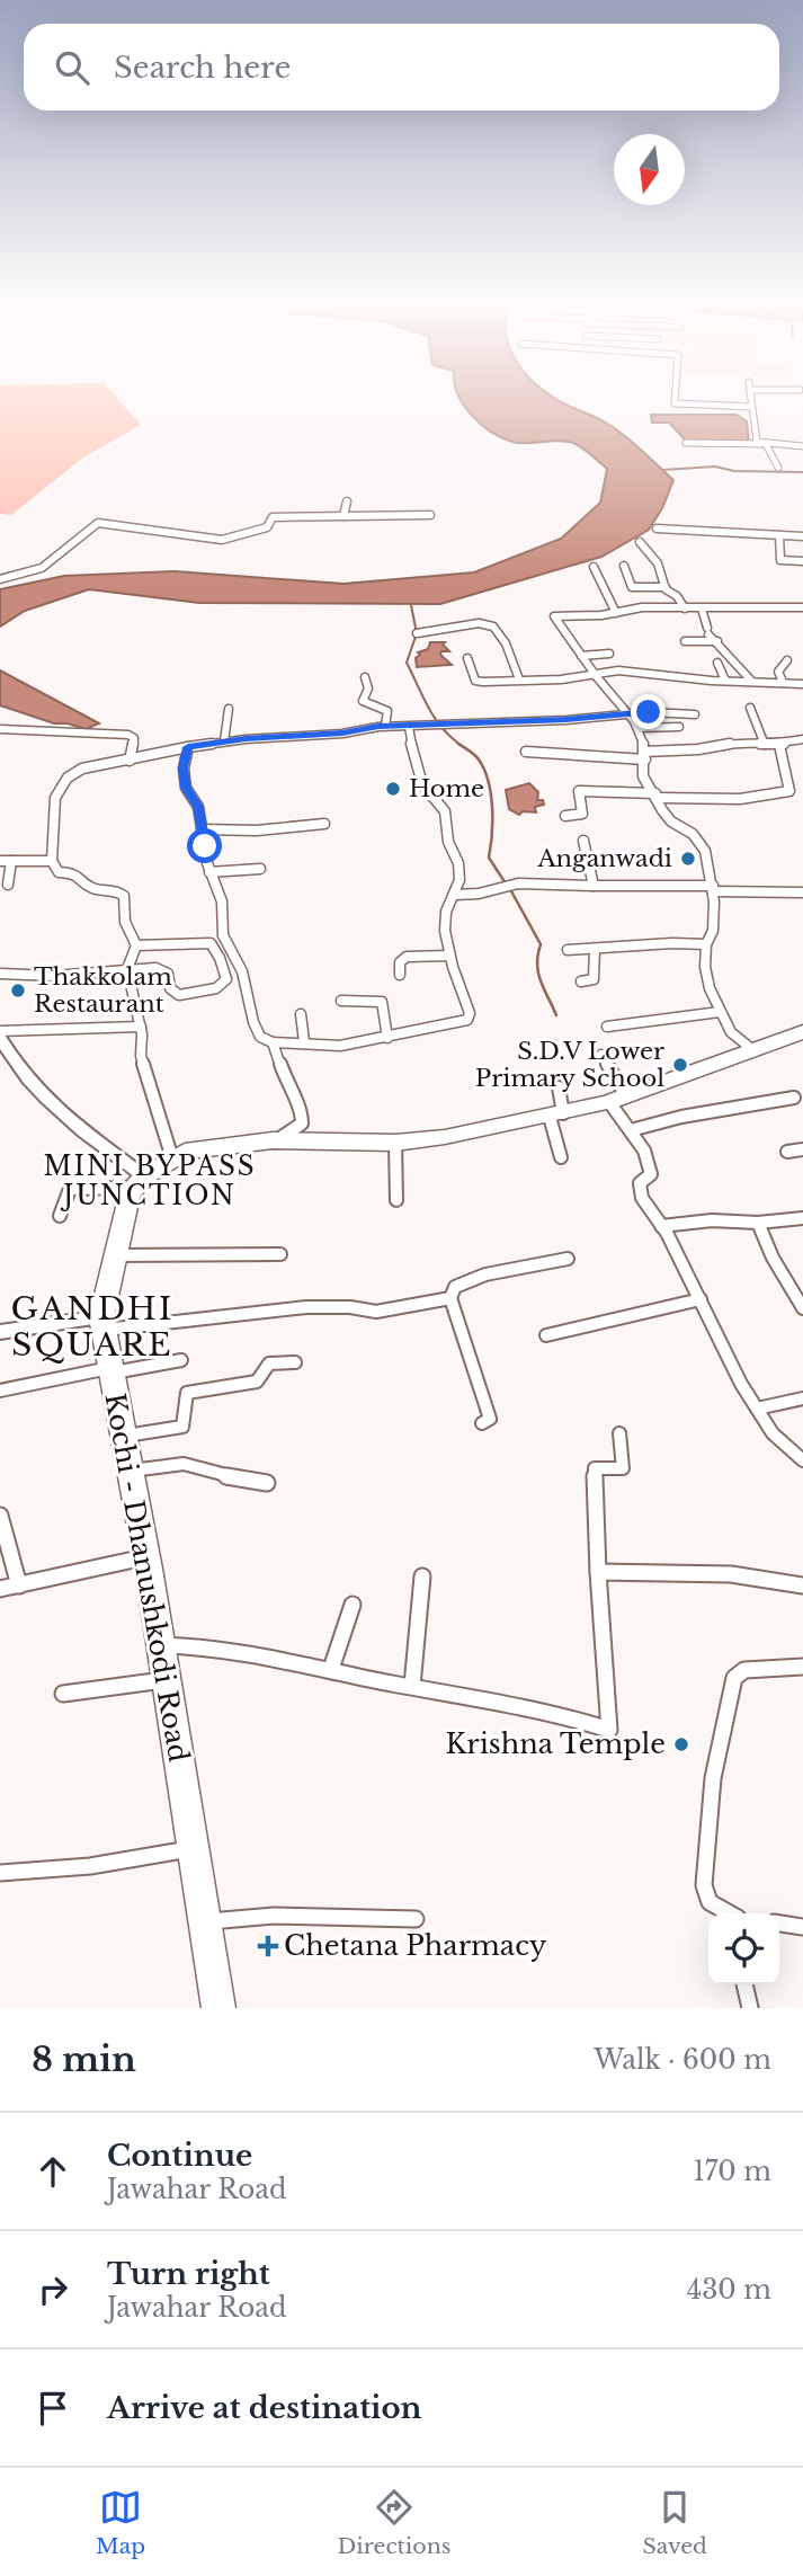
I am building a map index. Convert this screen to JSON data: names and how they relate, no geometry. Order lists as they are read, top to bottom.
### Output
{
  "streets": {
    "highway": ["Kochi - Dhanushkodi Road"]
  },
  "districts": ["MINI BYPASS JUNCTION", "GANDHI SQUARE"],
  "places": {
    "other": [
      "Home",
      "Anganwadi",
      "Thakkolam Restaurant",
      "S.D.V Lower Primary School",
      "Krishna Temple"
    ],
    "health": ["Chetana Pharmacy"]
  },
  "north": "bottom",
  "page": {
    "search": "Search here",
    "heading": ["8 min", "Walk · 600 m"],
    "list": [
      ["Continue", "Jawahar Road", "170 m"],
      ["Turn right", "Jawahar Road", "430 m"],
      "Arrive at destination"
    ],
    "nav": ["Map", "Directions", "Saved"]
  }
}
